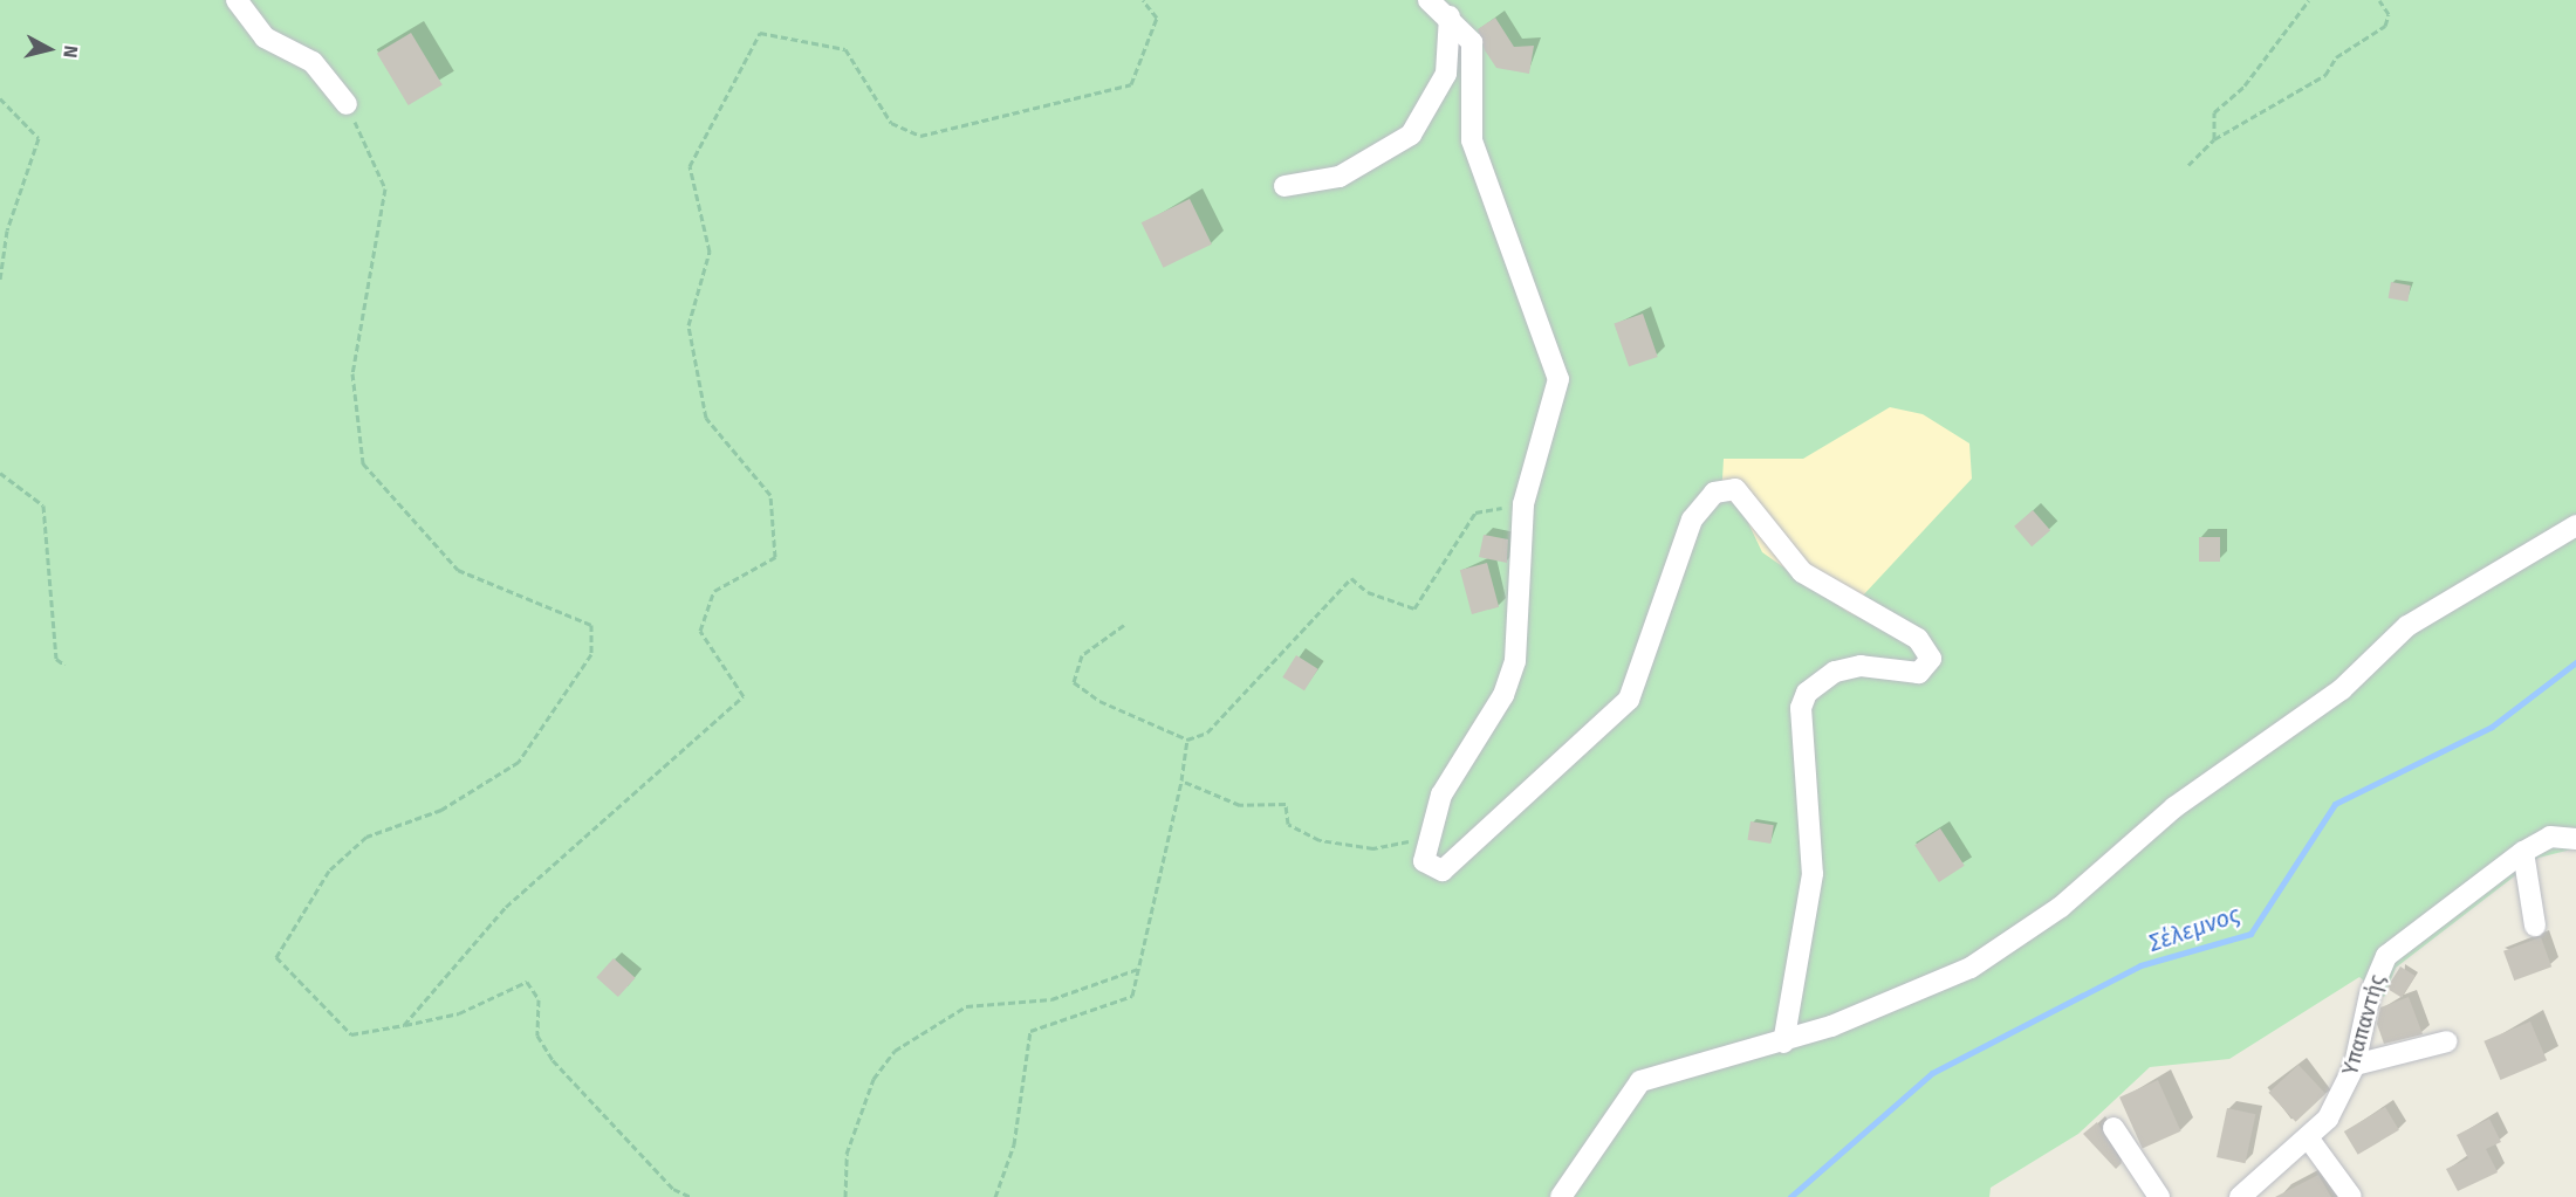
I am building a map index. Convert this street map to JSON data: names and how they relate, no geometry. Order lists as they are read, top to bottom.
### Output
{
  "streets": {
    "street": ["Υπαπαντής"]
  },
  "water": ["Σέλεμνος"],
  "north": "right"
}
